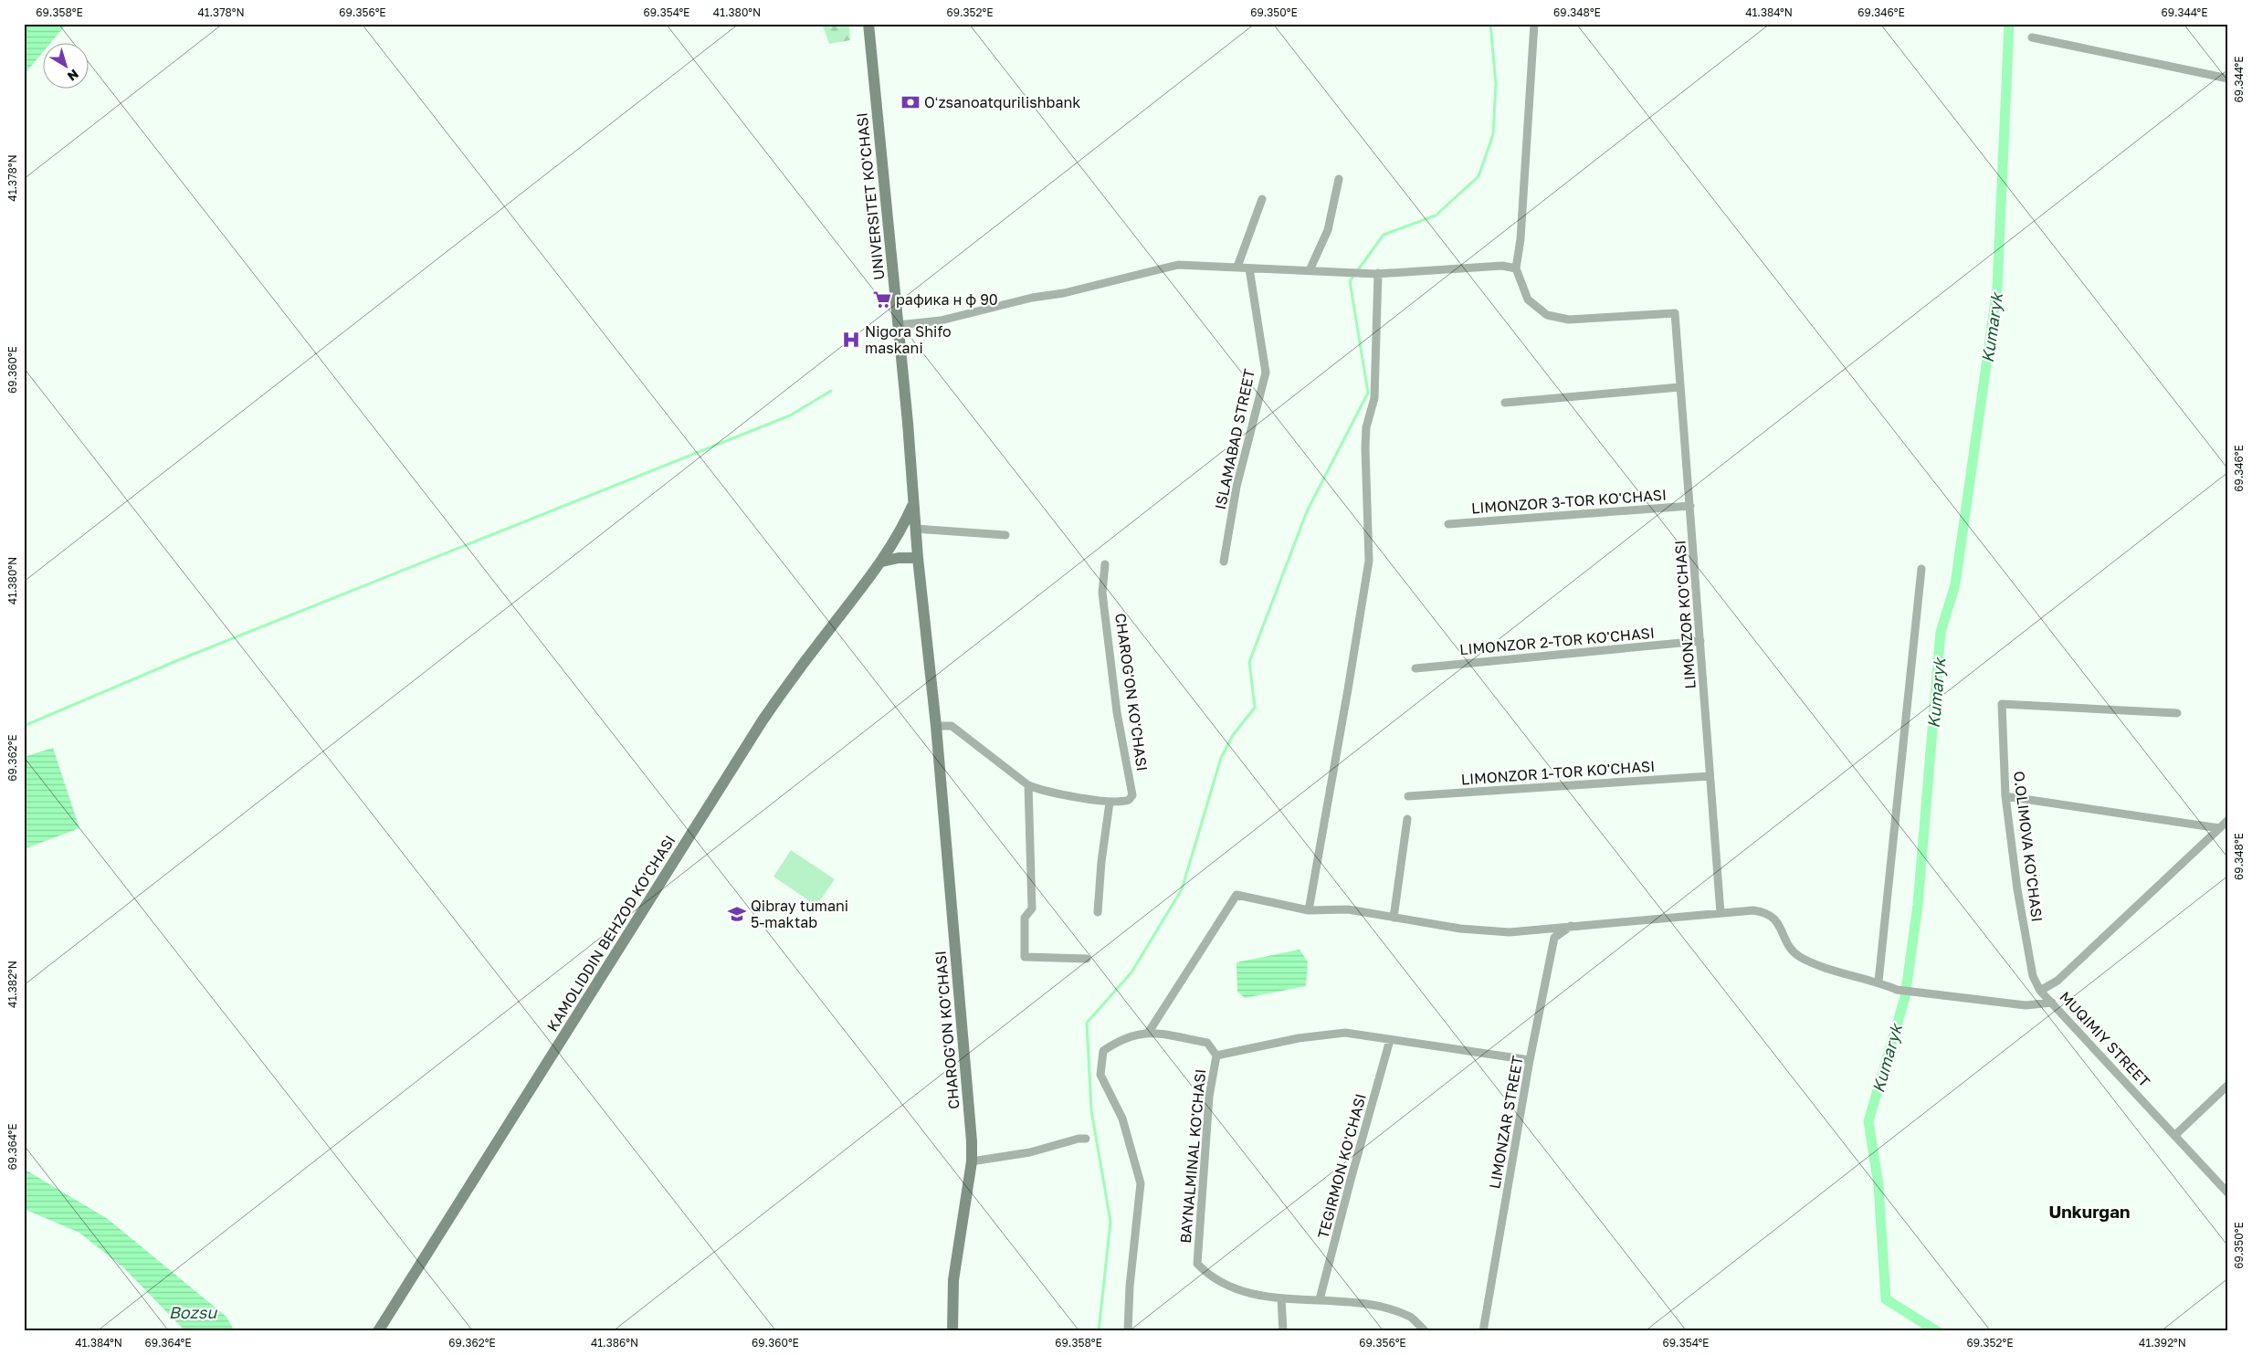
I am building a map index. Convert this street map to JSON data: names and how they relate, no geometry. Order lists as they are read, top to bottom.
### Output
{
  "streets": {
    "main road": ["UNIVERSITET KO'CHASI", "CHAROG'ON KO'CHASI", "KAMOLIDDIN BEHZOD KO'CHASI"],
    "street": [
      "ISLAMABAD STREET",
      "LIMONZOR 3-TOR KO'CHASI",
      "LIMONZOR KO'CHASI",
      "LIMONZOR 2-TOR KO'CHASI",
      "LIMONZOR 1-TOR KO'CHASI",
      "O.OLIMOVA KO'CHASI",
      "MUQIMIY STREET",
      "LIMONZAR STREET",
      "BAYNALMINAL KO'CHASI",
      "TEGIRMON KO'CHASI"
    ]
  },
  "crossings": [
    ["UNIVERSITET KO'CHASI", "CHAROG'ON KO'CHASI"],
    ["UNIVERSITET KO'CHASI", "KAMOLIDDIN BEHZOD KO'CHASI"],
    ["LIMONZOR 3-TOR KO'CHASI", "LIMONZOR KO'CHASI"],
    ["LIMONZOR KO'CHASI", "LIMONZOR 2-TOR KO'CHASI"],
    ["LIMONZOR KO'CHASI", "LIMONZOR 1-TOR KO'CHASI"],
    ["O.OLIMOVA KO'CHASI", "MUQIMIY STREET"],
    ["BAYNALMINAL KO'CHASI", "TEGIRMON KO'CHASI"]
  ],
  "districts": ["Unkurgan"],
  "water": ["Kumaryk", "Bozsu"],
  "places": {
    "bank": ["Oʻzsanoatqurilishbank"],
    "supermarket": ["рафика н ф 90"],
    "hospital": ["Nigora Shifo maskani"],
    "school or university": ["Qibray tumani 5-maktab"]
  },
  "north": "bottom right",
  "coordinates": [
    "69.358°E",
    "41.378°N",
    "69.356°E",
    "69.354°E",
    "41.380°N",
    "69.352°E",
    "69.350°E",
    "69.348°E",
    "41.384°N",
    "69.346°E",
    "69.344°E",
    "69.360°E",
    "69.362°E",
    "41.382°N",
    "69.364°E",
    "41.386°N",
    "41.392°N"
  ]
}
